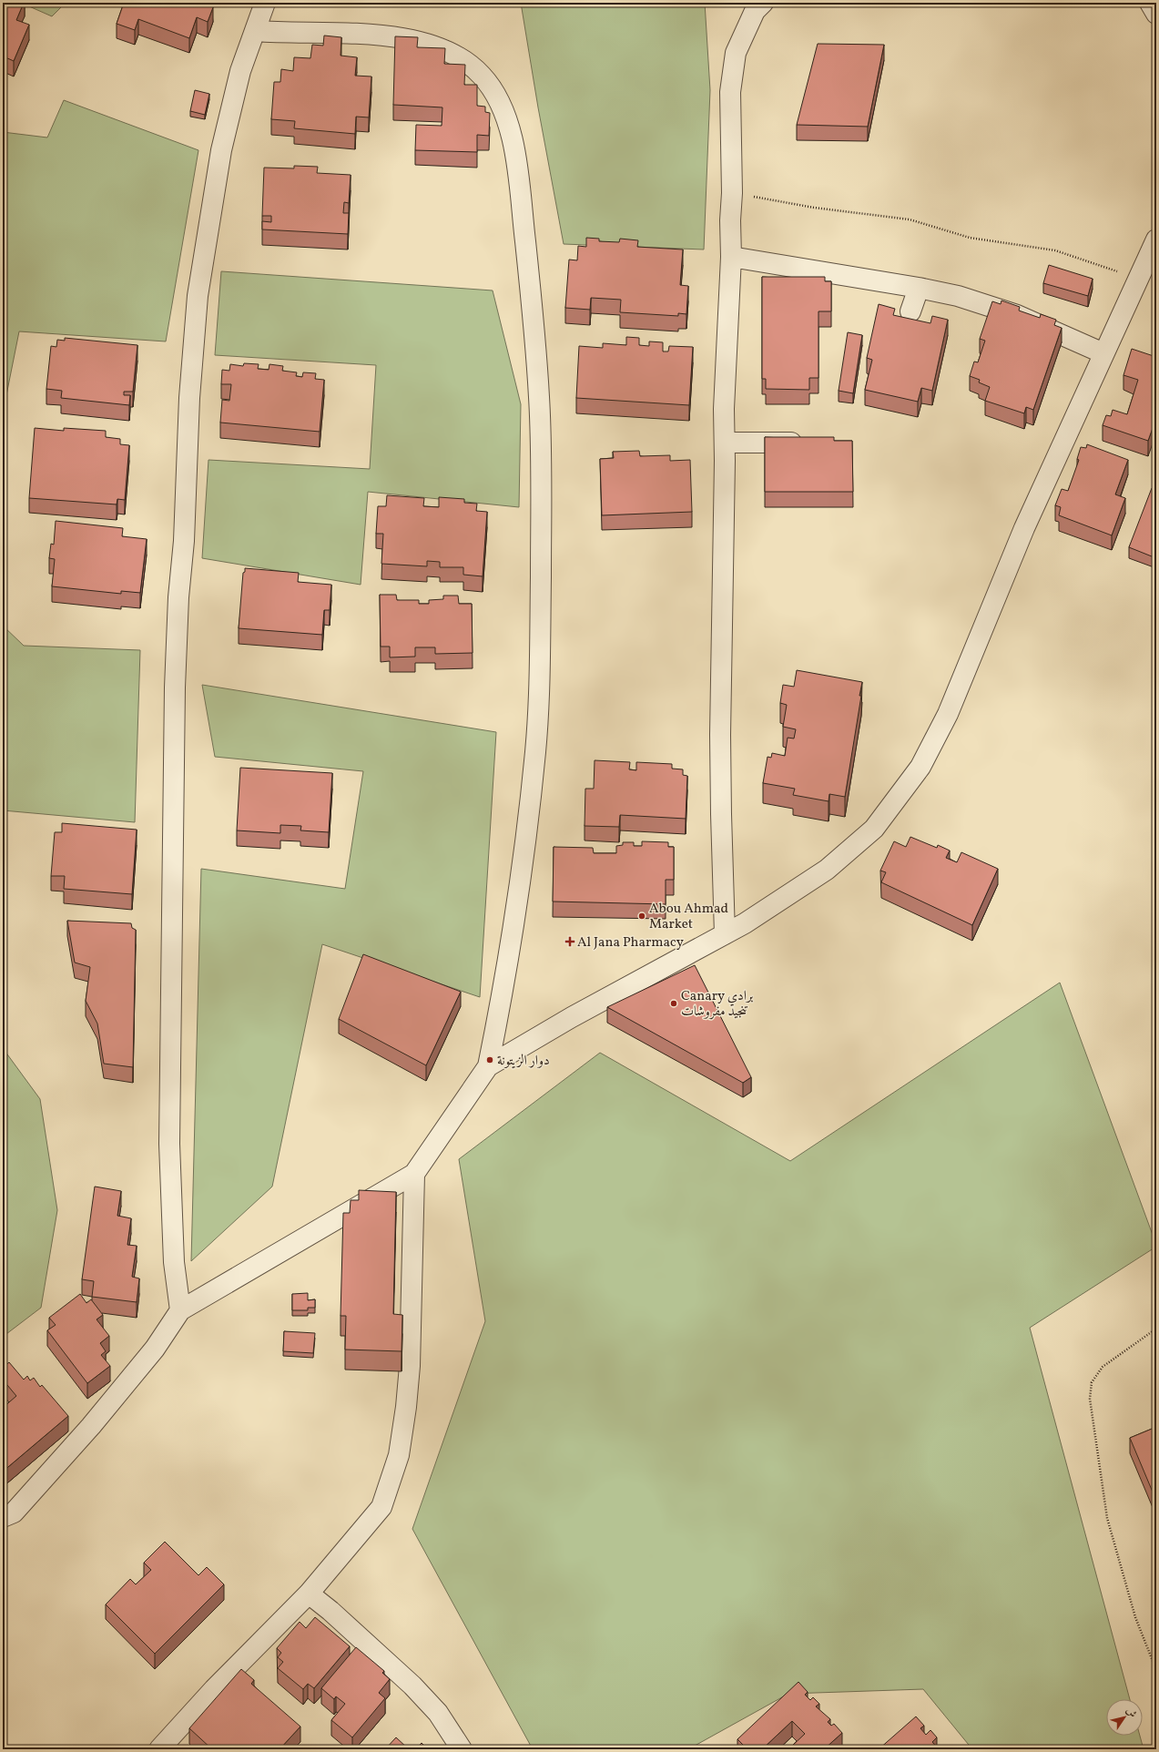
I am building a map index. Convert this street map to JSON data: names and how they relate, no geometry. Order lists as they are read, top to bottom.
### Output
{
  "places": {
    "other": ["Abou Ahmad Market", "Canary برادي تنجيد مفروشات", "دوار الزيتونة"],
    "health": ["Al Jana Pharmacy"]
  },
  "north": "top right"
}
